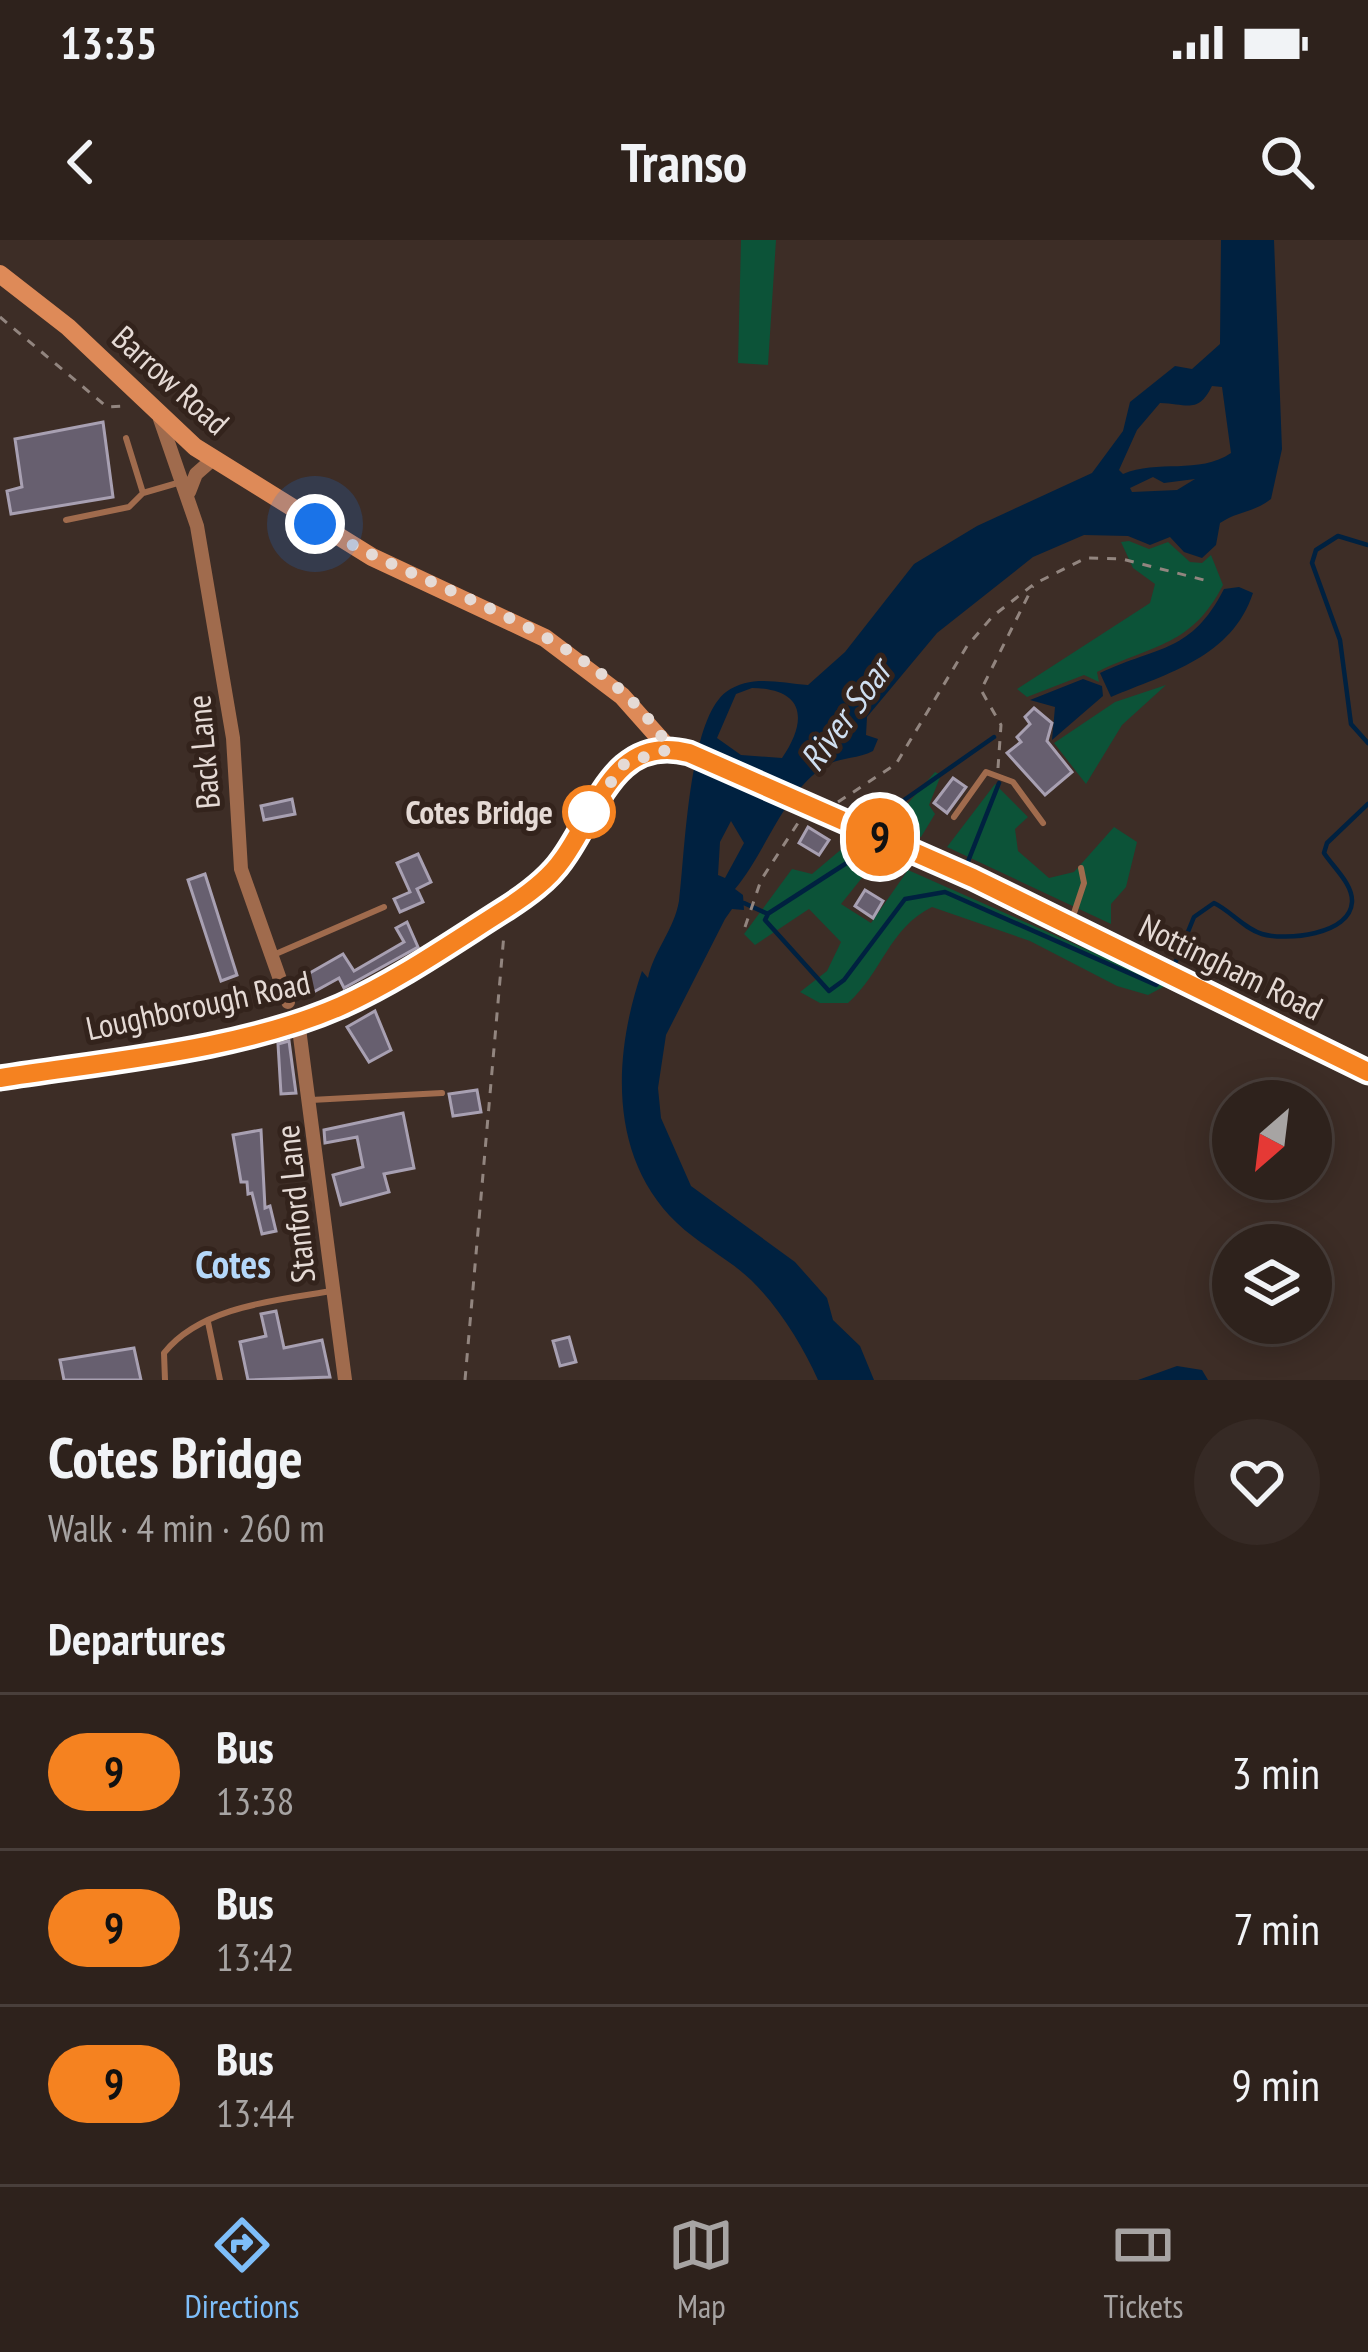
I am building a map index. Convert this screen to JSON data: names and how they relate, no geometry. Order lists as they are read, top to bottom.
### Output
{
  "streets": {
    "main road": ["Barrow Road", "Nottingham Road", "Loughborough Road"],
    "street": ["Back Lane", "Stanford Lane"]
  },
  "crossings": [
    ["Barrow Road", "Back Lane"],
    ["Barrow Road", "Nottingham Road"],
    ["Barrow Road", "Loughborough Road"],
    ["Back Lane", "Loughborough Road"],
    ["Back Lane", "Stanford Lane"],
    ["Nottingham Road", "Loughborough Road"],
    ["Loughborough Road", "Stanford Lane"]
  ],
  "districts": ["Cotes"],
  "water": ["River Soar"],
  "places": ["Cotes Bridge"],
  "lines": ["bus line 9"],
  "north": "bottom left",
  "page": {
    "status": "13:35",
    "header": "Transo",
    "on_map": "9",
    "heading": [
      ["Cotes Bridge", "Walk · 4 min · 260 m"],
      "Departures"
    ],
    "list": [
      {
        "mark": "9",
        "name": "Bus",
        "note": "13:38",
        "value": "3 min"
      },
      {
        "mark": "9",
        "name": "Bus",
        "note": "13:42",
        "value": "7 min"
      },
      {
        "mark": "9",
        "name": "Bus",
        "note": "13:44",
        "value": "9 min"
      }
    ],
    "tabs": ["Directions", "Map", "Tickets"]
  }
}
